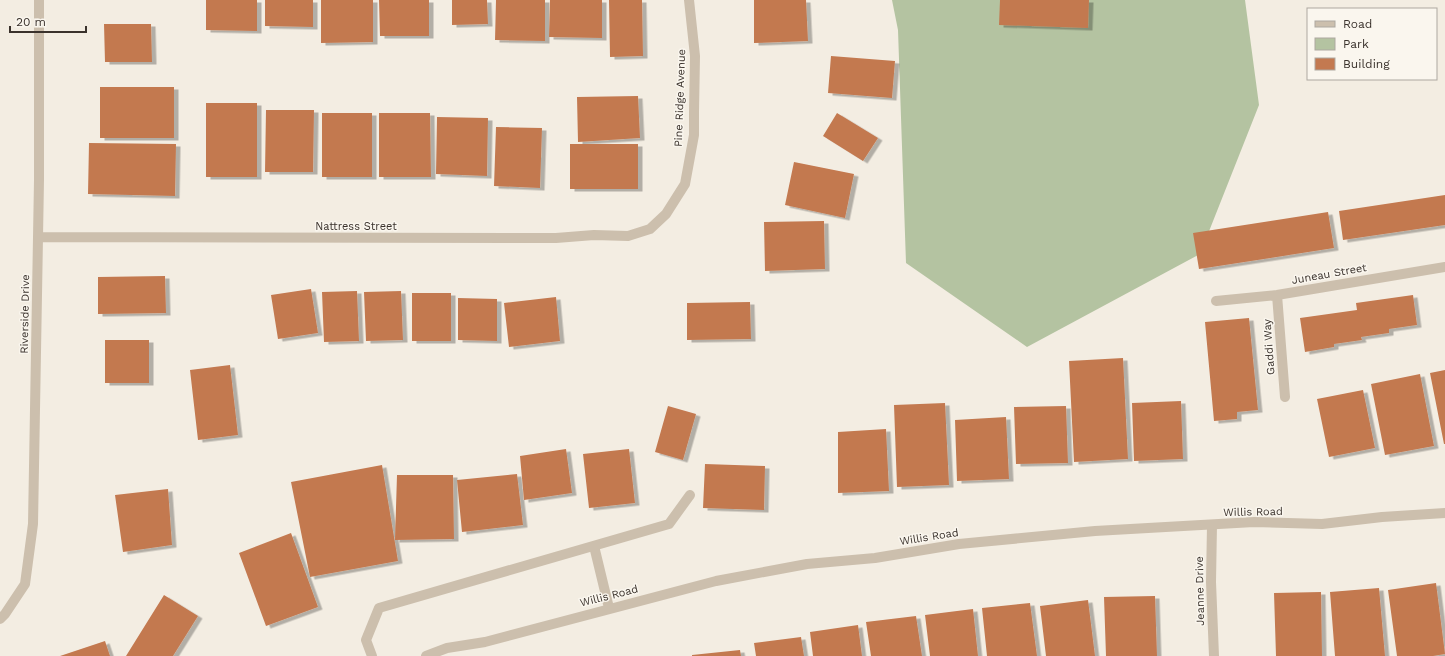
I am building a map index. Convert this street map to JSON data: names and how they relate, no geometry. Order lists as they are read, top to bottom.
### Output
{
  "streets": {
    "street": [
      "Pine Ridge Avenue",
      "Nattress Street",
      "Juneau Street",
      "Riverside Drive",
      "Gaddi Way",
      "Willis Road",
      "Jeanne Drive"
    ]
  },
  "crossings": [
    ["Pine Ridge Avenue", "Nattress Street"],
    ["Nattress Street", "Riverside Drive"],
    ["Juneau Street", "Gaddi Way"],
    ["Willis Road", "Jeanne Drive"]
  ],
  "legend": ["Road", "Park", "Building"],
  "scale_bar": "20 m"
}
